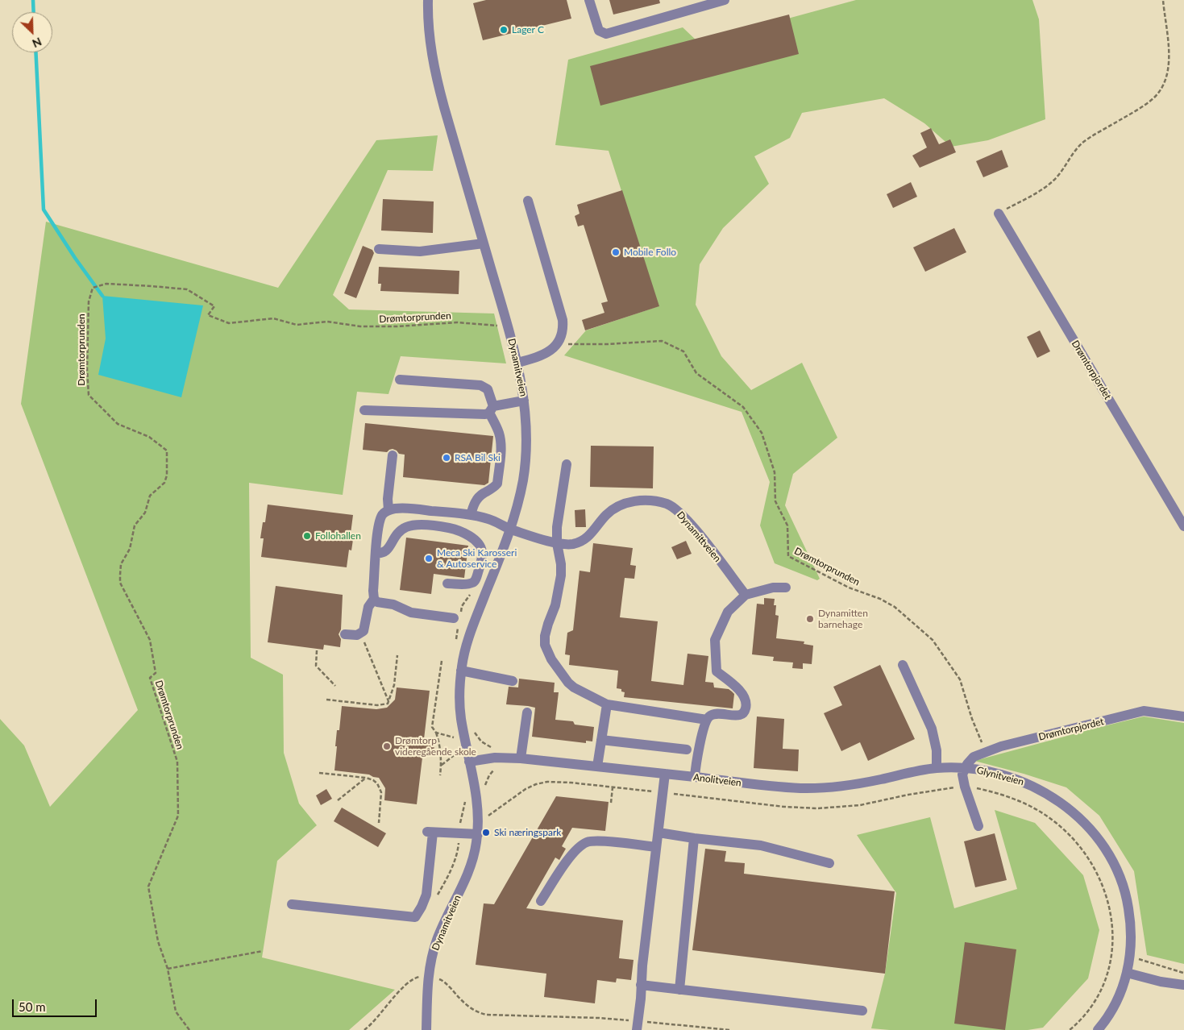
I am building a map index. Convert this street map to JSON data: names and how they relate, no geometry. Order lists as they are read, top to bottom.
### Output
{
  "streets": {
    "street": [
      "Dynamitveien",
      "Drømtorpjordet",
      "Dynamittveien",
      "Glynitveien",
      "Anolitveien"
    ],
    "path": ["Drømtorprunden"]
  },
  "crossings": [
    ["Drømtorprunden", "Dynamitveien"],
    ["Drømtorprunden", "Drømtorpjordet"],
    ["Dynamitveien", "Dynamittveien"],
    ["Dynamitveien", "Anolitveien"],
    ["Drømtorpjordet", "Glynitveien"],
    ["Drømtorpjordet", "Anolitveien"],
    ["Glynitveien", "Anolitveien"]
  ],
  "places": [
    "Lager C",
    "Mobile Follo",
    "RSA Bil Ski",
    "Follohallen",
    "Meca Ski Karosseri & Autoservice",
    "Dynamitten barnehage",
    "Drømtorp videregående skole",
    "Ski næringspark"
  ],
  "scale_bar": "50 m",
  "north": "bottom right"
}
